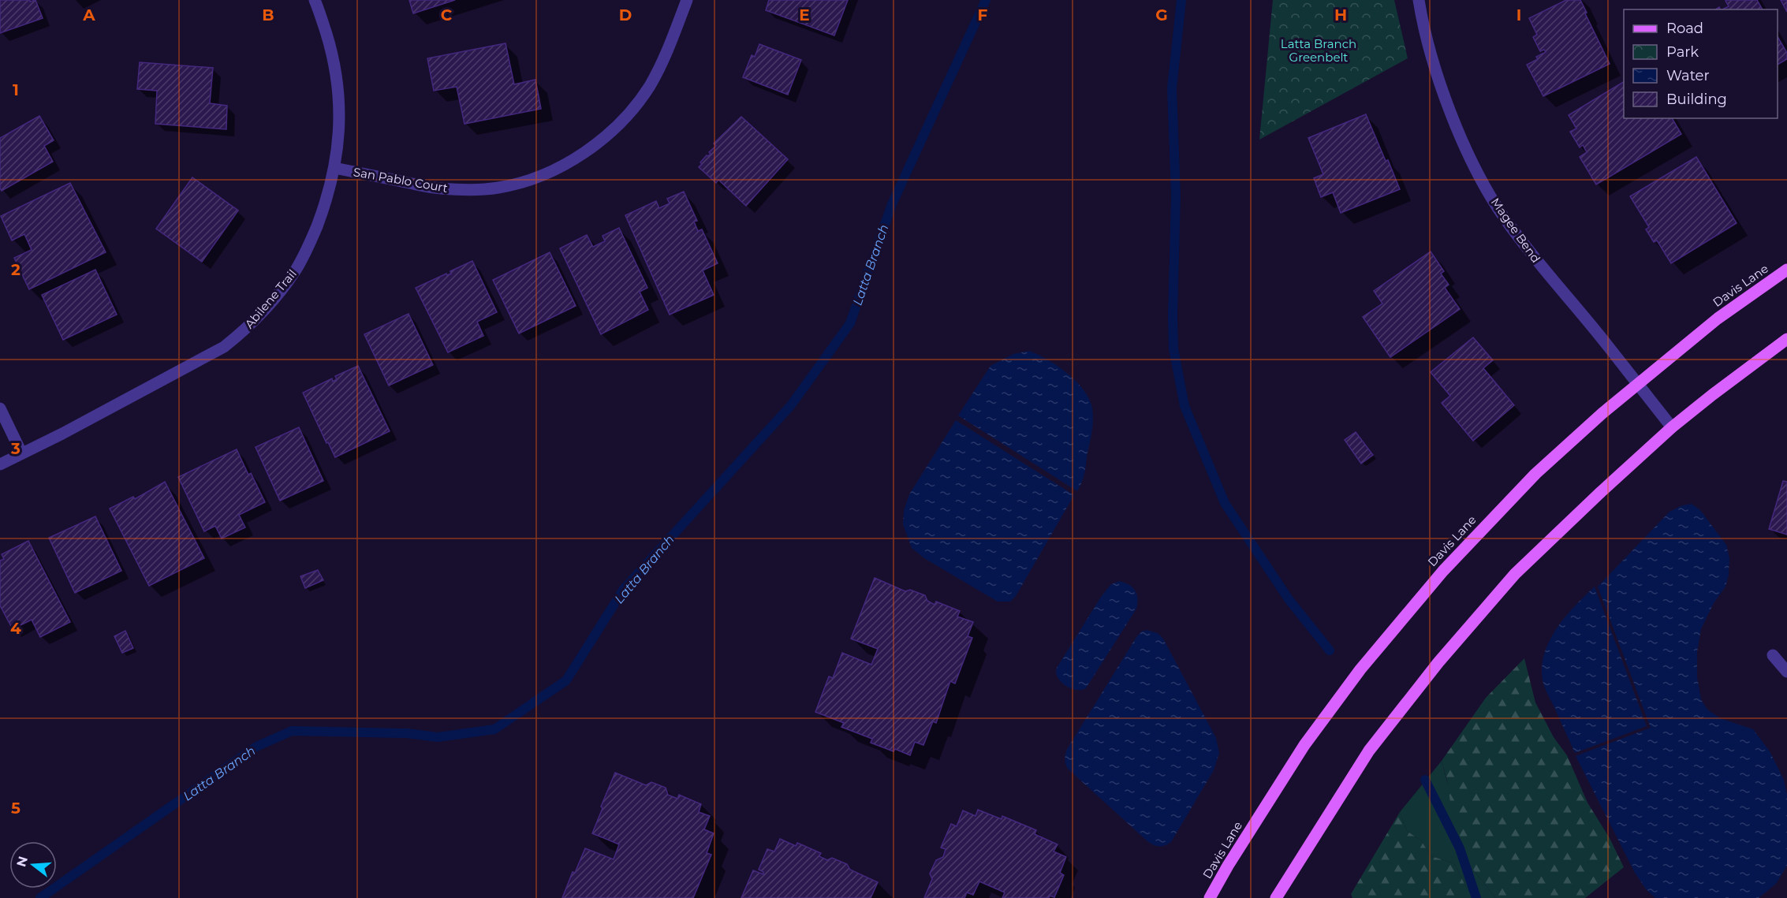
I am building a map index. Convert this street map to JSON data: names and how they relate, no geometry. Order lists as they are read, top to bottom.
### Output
{
  "streets": {
    "main road": ["Davis Lane"],
    "street": ["San Pablo Court", "Magee Bend", "Abilene Trail"]
  },
  "crossings": [
    ["San Pablo Court", "Abilene Trail"],
    ["Magee Bend", "Davis Lane"]
  ],
  "water": ["Latta Branch"],
  "parks": ["Latta Branch Greenbelt"],
  "legend": [
    "Road",
    "Park",
    "Water",
    "Building"
  ],
  "north": "left",
  "grid": {
    "columns": [
      "A",
      "B",
      "C",
      "D",
      "E",
      "F",
      "G",
      "H",
      "I"
    ],
    "rows": [
      "1",
      "2",
      "3",
      "4",
      "5"
    ]
  }
}
